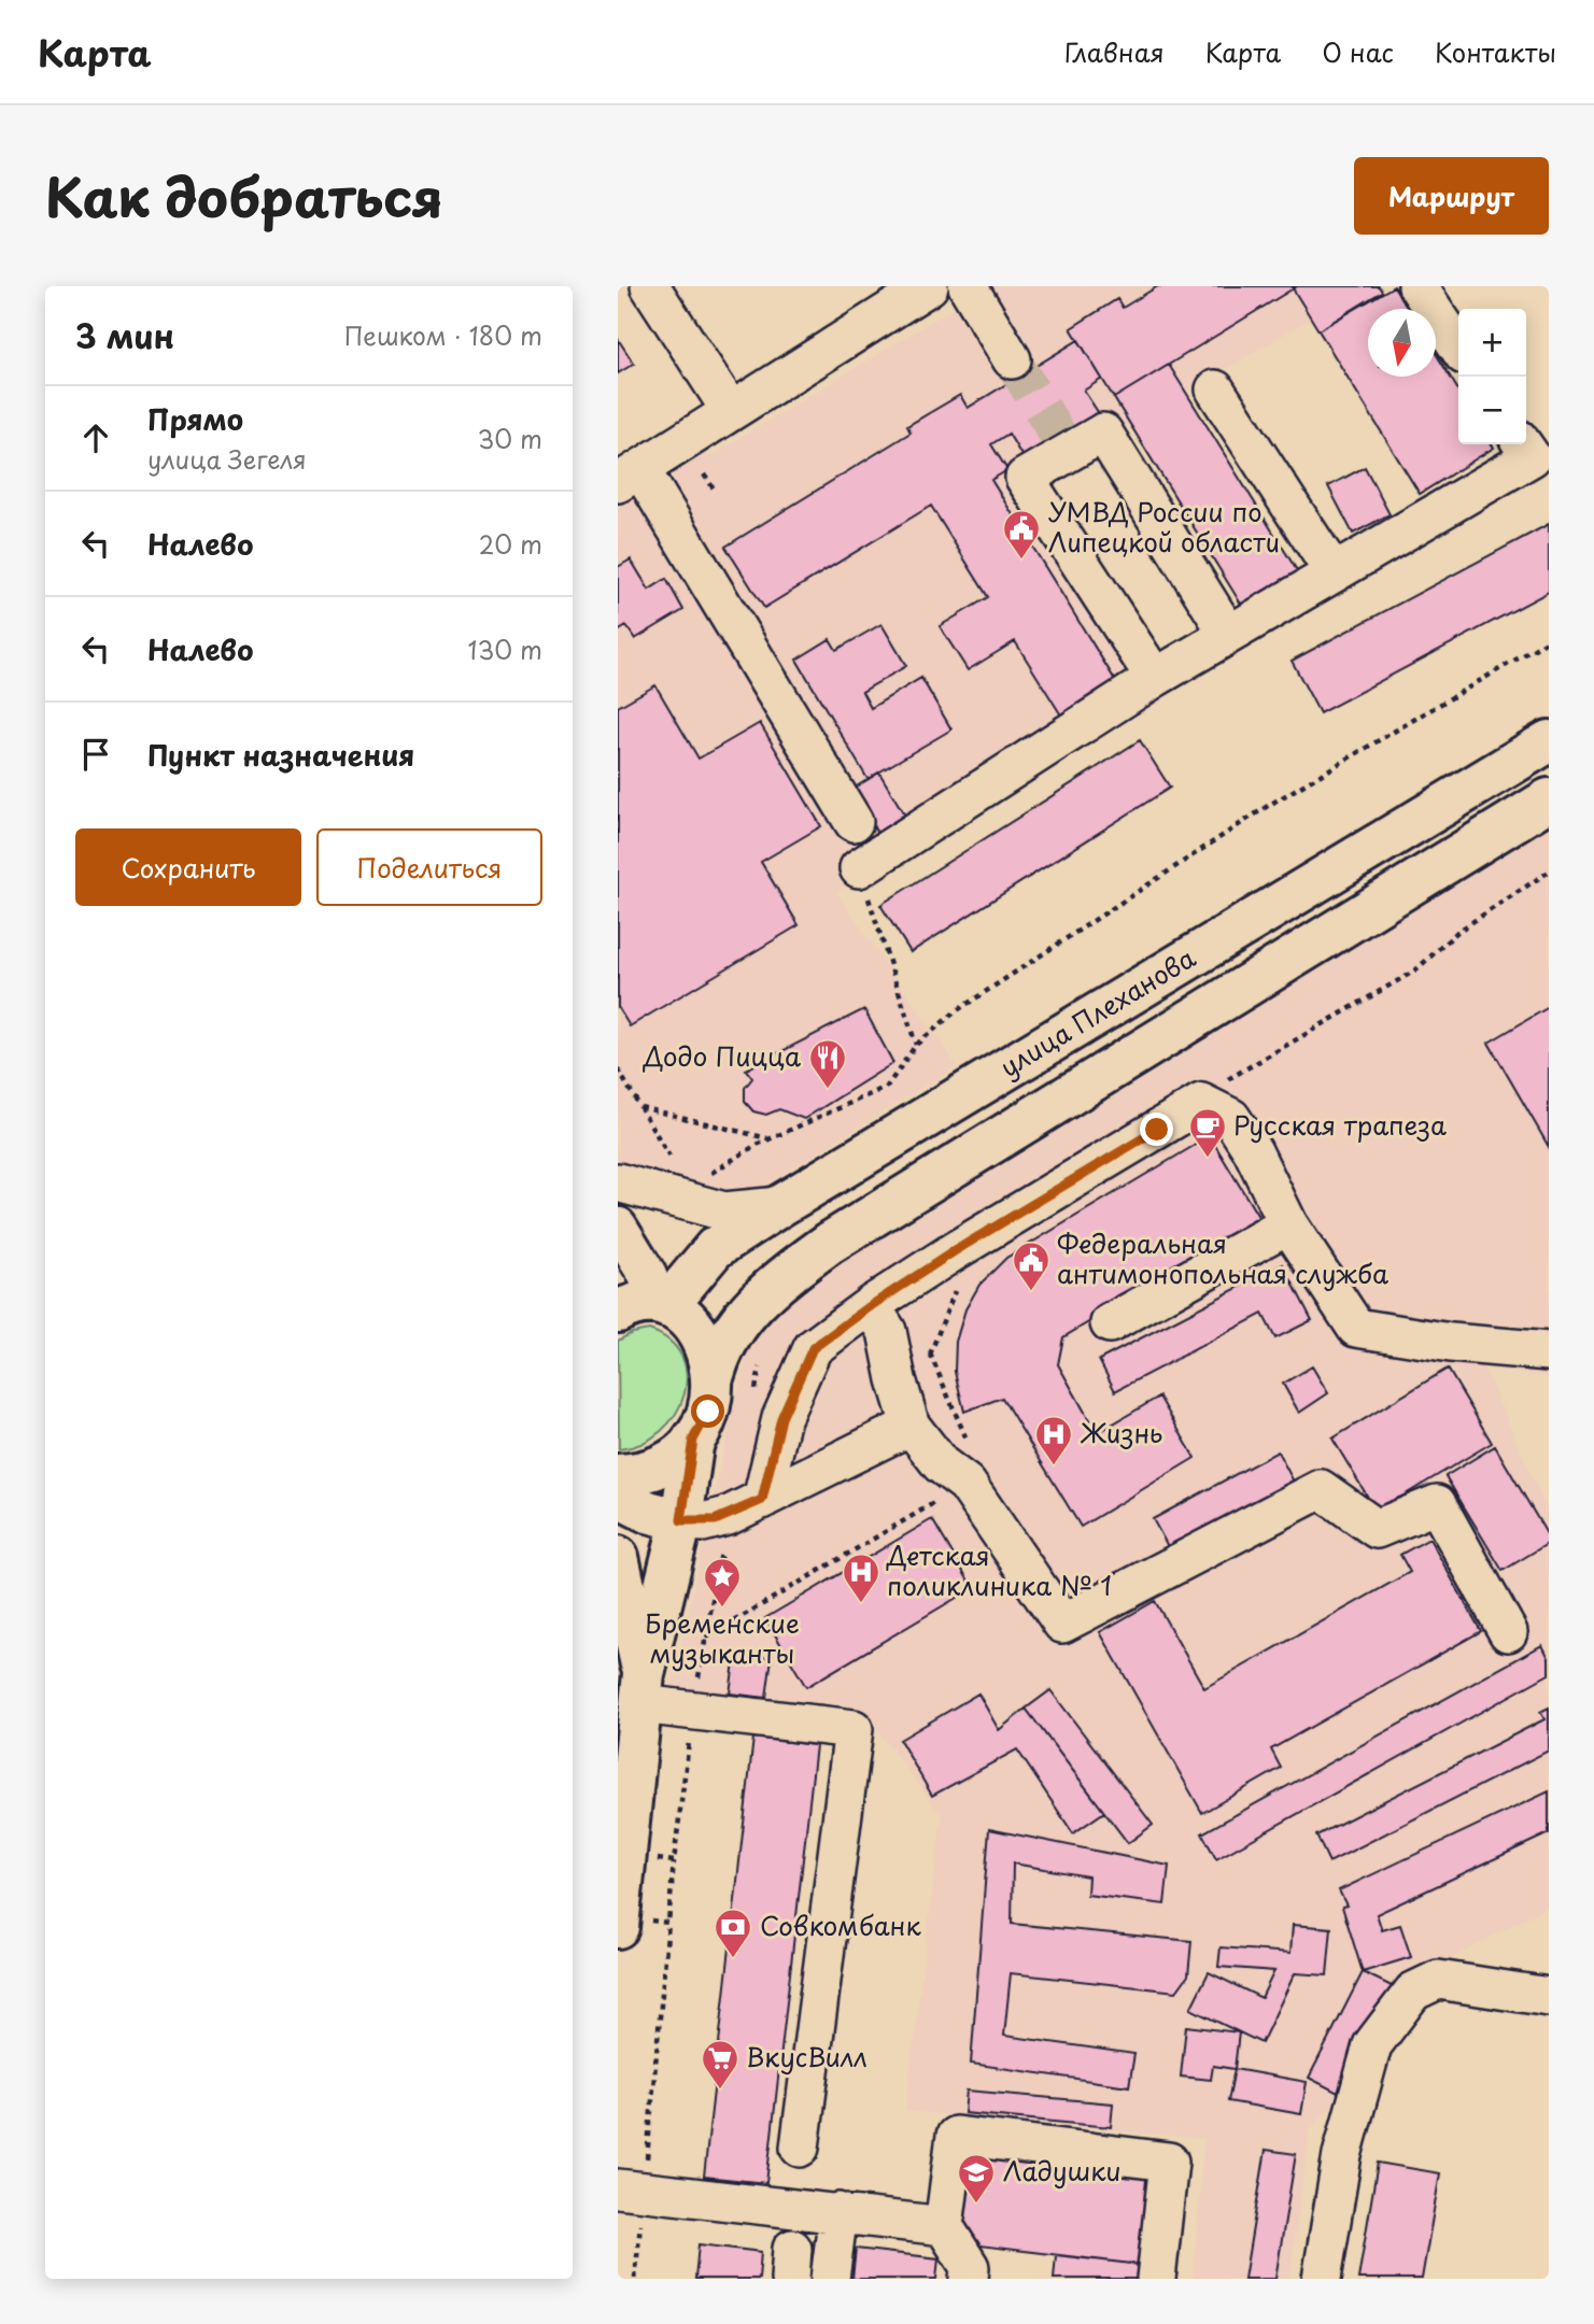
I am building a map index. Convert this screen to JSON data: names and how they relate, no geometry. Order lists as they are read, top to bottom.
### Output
{
  "streets": {
    "main road": ["улица Плеханова"]
  },
  "places": {
    "public building": ["УМВД России по Липецкой области", "Федеральная антимонопольная служба"],
    "restaurant": ["Додо Пицца"],
    "cafe": ["Русская трапеза"],
    "hospital": ["Жизнь", "Детская поликлиника № 1"],
    "place": ["Бременские музыканты"],
    "bank": ["Совкомбанк"],
    "supermarket": ["ВкусВилл"],
    "school or university": ["Ладушки"]
  },
  "north": "bottom",
  "page": {
    "header": "Карта",
    "nav": [
      "Главная",
      "Карта",
      "О нас",
      "Контакты"
    ],
    "title": "Как добраться",
    "buttons": [
      "Маршрут",
      ["Сохранить", "Поделиться"]
    ],
    "heading": ["3 мин", "Пешком · 180 m"],
    "map_buttons": ["+", "−"],
    "list": [
      ["Прямо", "улица Зегеля", "30 m"],
      ["Налево", "20 m"],
      ["Налево", "130 m"],
      "Пункт назначения"
    ]
  }
}
